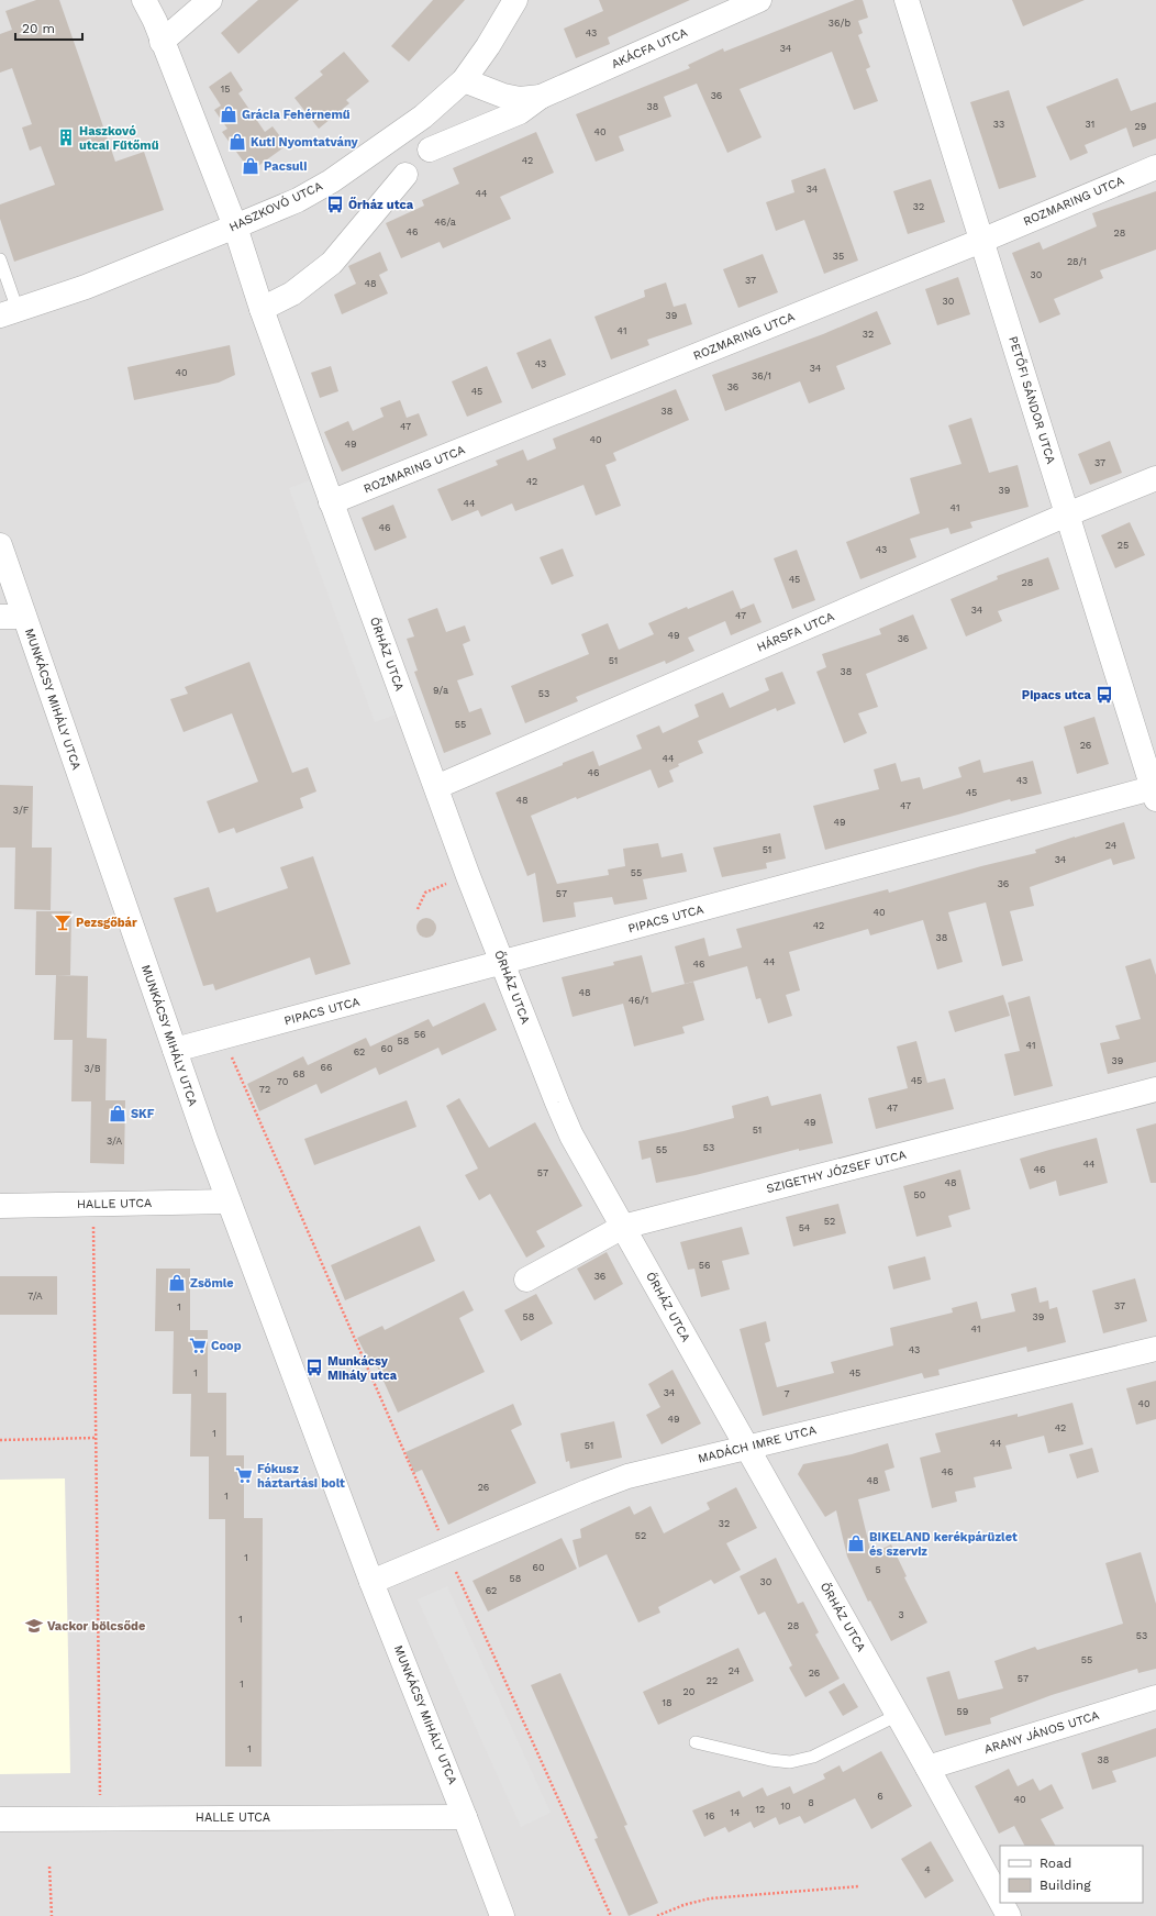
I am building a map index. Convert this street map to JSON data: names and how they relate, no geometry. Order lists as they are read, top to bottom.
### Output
{
  "streets": {
    "street": [
      "AKÁCFA UTCA",
      "ROZMARING UTCA",
      "HASZKOVÓ UTCA",
      "PETŐFI SÁNDOR UTCA",
      "HÁRSFA UTCA",
      "ŐRHÁZ UTCA",
      "MUNKÁCSY MIHÁLY UTCA",
      "PIPACS UTCA",
      "SZIGETHY JÓZSEF UTCA",
      "HALLE UTCA",
      "MADÁCH IMRE UTCA",
      "ARANY JÁNOS UTCA"
    ]
  },
  "crossings": [
    ["AKÁCFA UTCA", "HASZKOVÓ UTCA"],
    ["ROZMARING UTCA", "PETŐFI SÁNDOR UTCA"],
    ["ROZMARING UTCA", "ŐRHÁZ UTCA"],
    ["HASZKOVÓ UTCA", "ŐRHÁZ UTCA"],
    ["PETŐFI SÁNDOR UTCA", "HÁRSFA UTCA"],
    ["PETŐFI SÁNDOR UTCA", "PIPACS UTCA"],
    ["HÁRSFA UTCA", "ŐRHÁZ UTCA"],
    ["ŐRHÁZ UTCA", "PIPACS UTCA"],
    ["ŐRHÁZ UTCA", "SZIGETHY JÓZSEF UTCA"],
    ["ŐRHÁZ UTCA", "MADÁCH IMRE UTCA"],
    ["ŐRHÁZ UTCA", "ARANY JÁNOS UTCA"],
    ["MUNKÁCSY MIHÁLY UTCA", "PIPACS UTCA"],
    ["MUNKÁCSY MIHÁLY UTCA", "HALLE UTCA"],
    ["MUNKÁCSY MIHÁLY UTCA", "MADÁCH IMRE UTCA"]
  ],
  "places": {
    "shop": [
      "Grácia Fehérnemű",
      "Kuti Nyomtatvány",
      "Pacsuli",
      "SKF",
      "Zsömle",
      "BIKELAND kerékpárüzlet és szerviz"
    ],
    "building": ["Haszkovó utcai Fűtőmű"],
    "bus stop": ["Őrház utca", "Pipacs utca", "Munkácsy Mihály utca"],
    "bar": ["Pezsgőbár"],
    "supermarket": ["Coop", "Fókusz háztartási bolt"],
    "school or university": ["Vackor bölcsőde"]
  },
  "house_numbers": [
    "36/b",
    "43",
    "34",
    "15",
    "36",
    "38",
    "33",
    "31",
    "29",
    "40",
    "42",
    "34",
    "44",
    "32",
    "46/a",
    "46",
    "28",
    "35",
    "28/1",
    "30",
    "37",
    "48",
    "30",
    "39",
    "41",
    "32",
    "43",
    "34",
    "40",
    "36/1",
    "36",
    "45",
    "38",
    "47",
    "40",
    "49",
    "37",
    "42",
    "39",
    "44",
    "41",
    "46",
    "25",
    "43",
    "45",
    "28",
    "34",
    "47",
    "49",
    "36",
    "51",
    "38",
    "9/a",
    "53",
    "55",
    "26",
    "44",
    "46",
    "43",
    "45",
    "48",
    "47",
    "3/F",
    "49",
    "24",
    "51",
    "34",
    "55",
    "36",
    "57",
    "40",
    "42",
    "38",
    "44",
    "46",
    "48",
    "46/1",
    "56",
    "58",
    "41",
    "60",
    "62",
    "39",
    "66",
    "3/B",
    "68",
    "45",
    "70",
    "72",
    "47",
    "49",
    "51",
    "3/A",
    "53",
    "55",
    "44",
    "46",
    "57",
    "48",
    "50",
    "52",
    "54",
    "56",
    "36",
    "7/A",
    "37",
    "1",
    "58",
    "39",
    "41",
    "43",
    "1",
    "45",
    "34",
    "7",
    "40",
    "49",
    "42",
    "1",
    "44",
    "51",
    "46",
    "48",
    "26",
    "1",
    "32",
    "52",
    "1",
    "60",
    "5",
    "58",
    "30",
    "62",
    "3",
    "1",
    "28",
    "53",
    "55",
    "24",
    "26",
    "57",
    "22",
    "1",
    "20",
    "18",
    "59",
    "1",
    "38",
    "6",
    "40",
    "8",
    "10",
    "12",
    "14",
    "16",
    "4"
  ],
  "legend": ["Road", "Building"],
  "scale_bar": "20 m"
}
